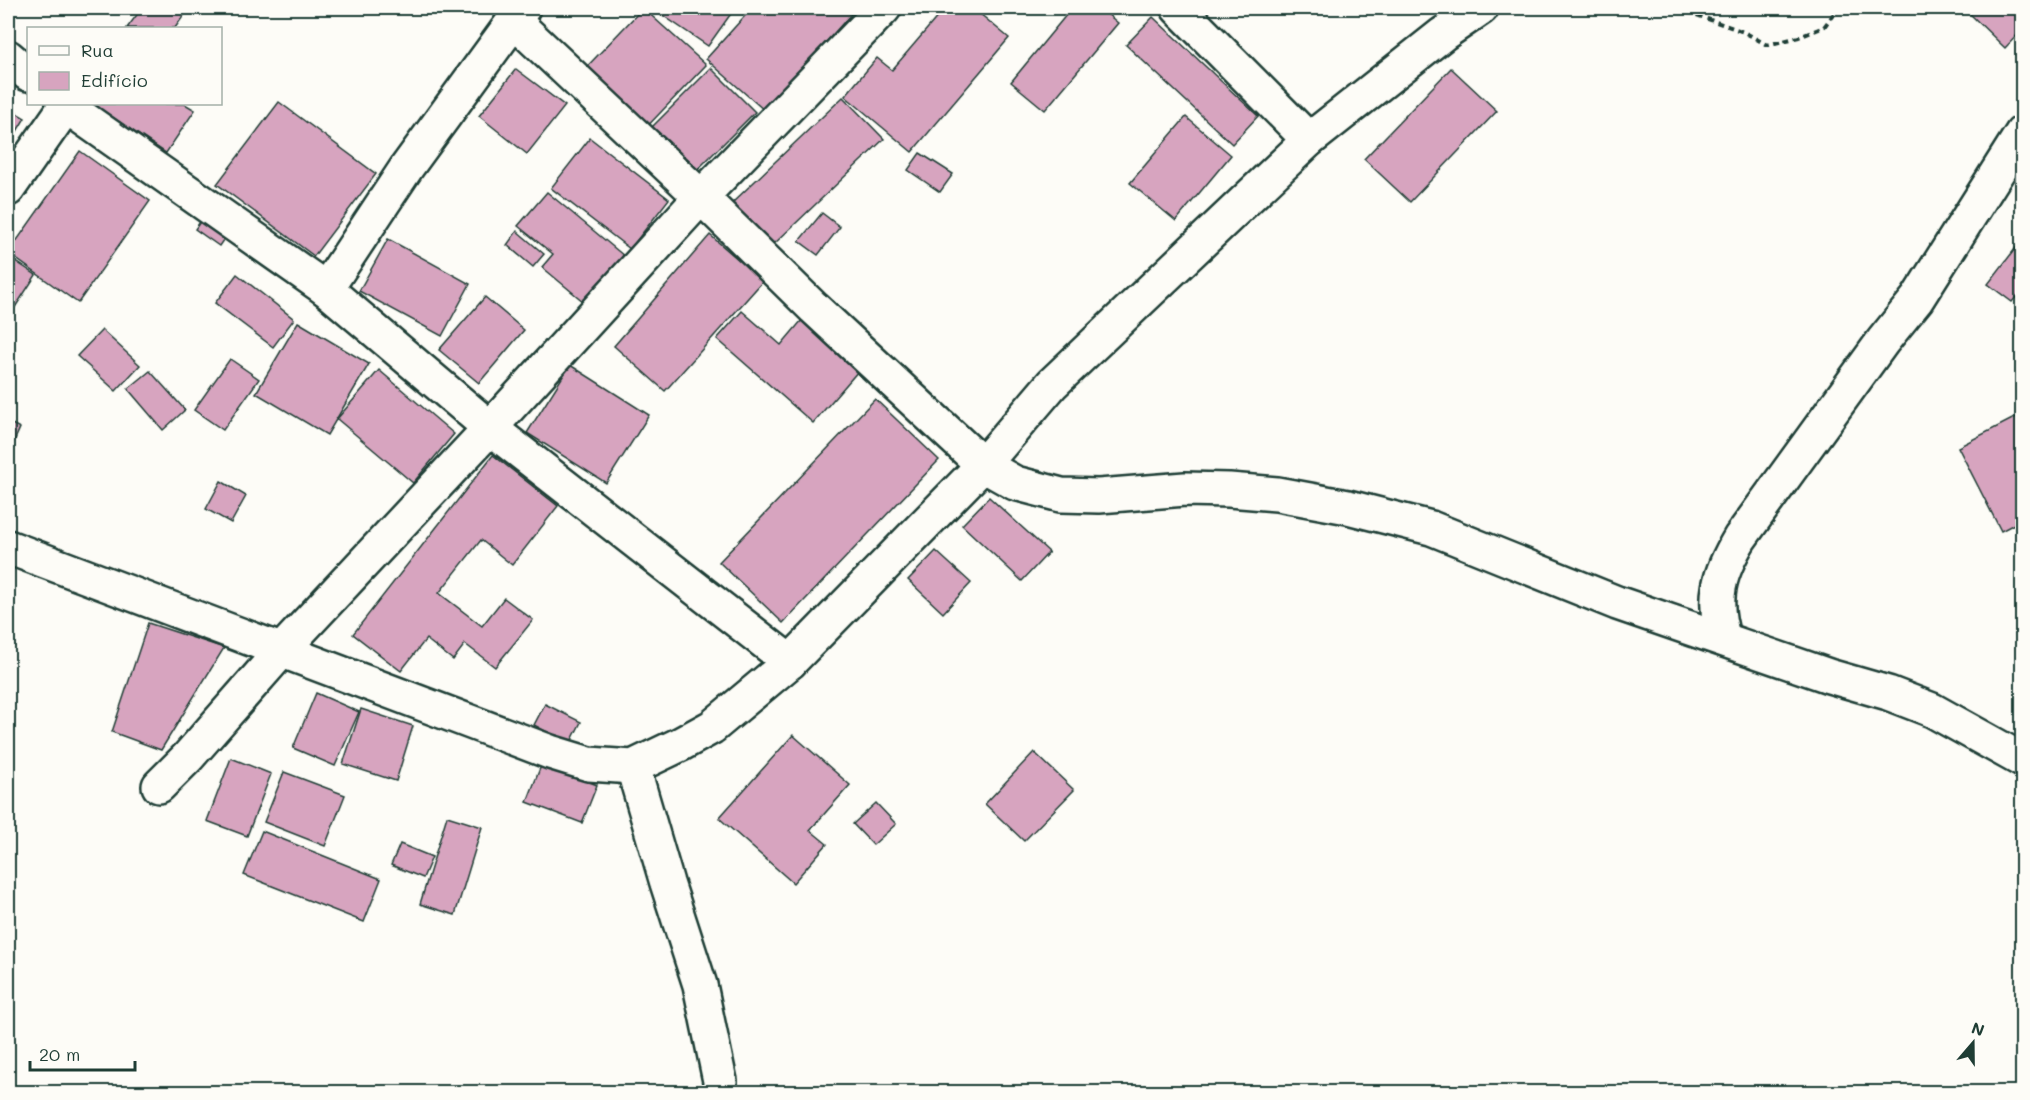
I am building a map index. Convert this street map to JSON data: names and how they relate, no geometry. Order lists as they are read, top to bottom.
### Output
{
  "legend": ["Rua", "Edifício"],
  "scale_bar": "20 m",
  "north": "top"
}
